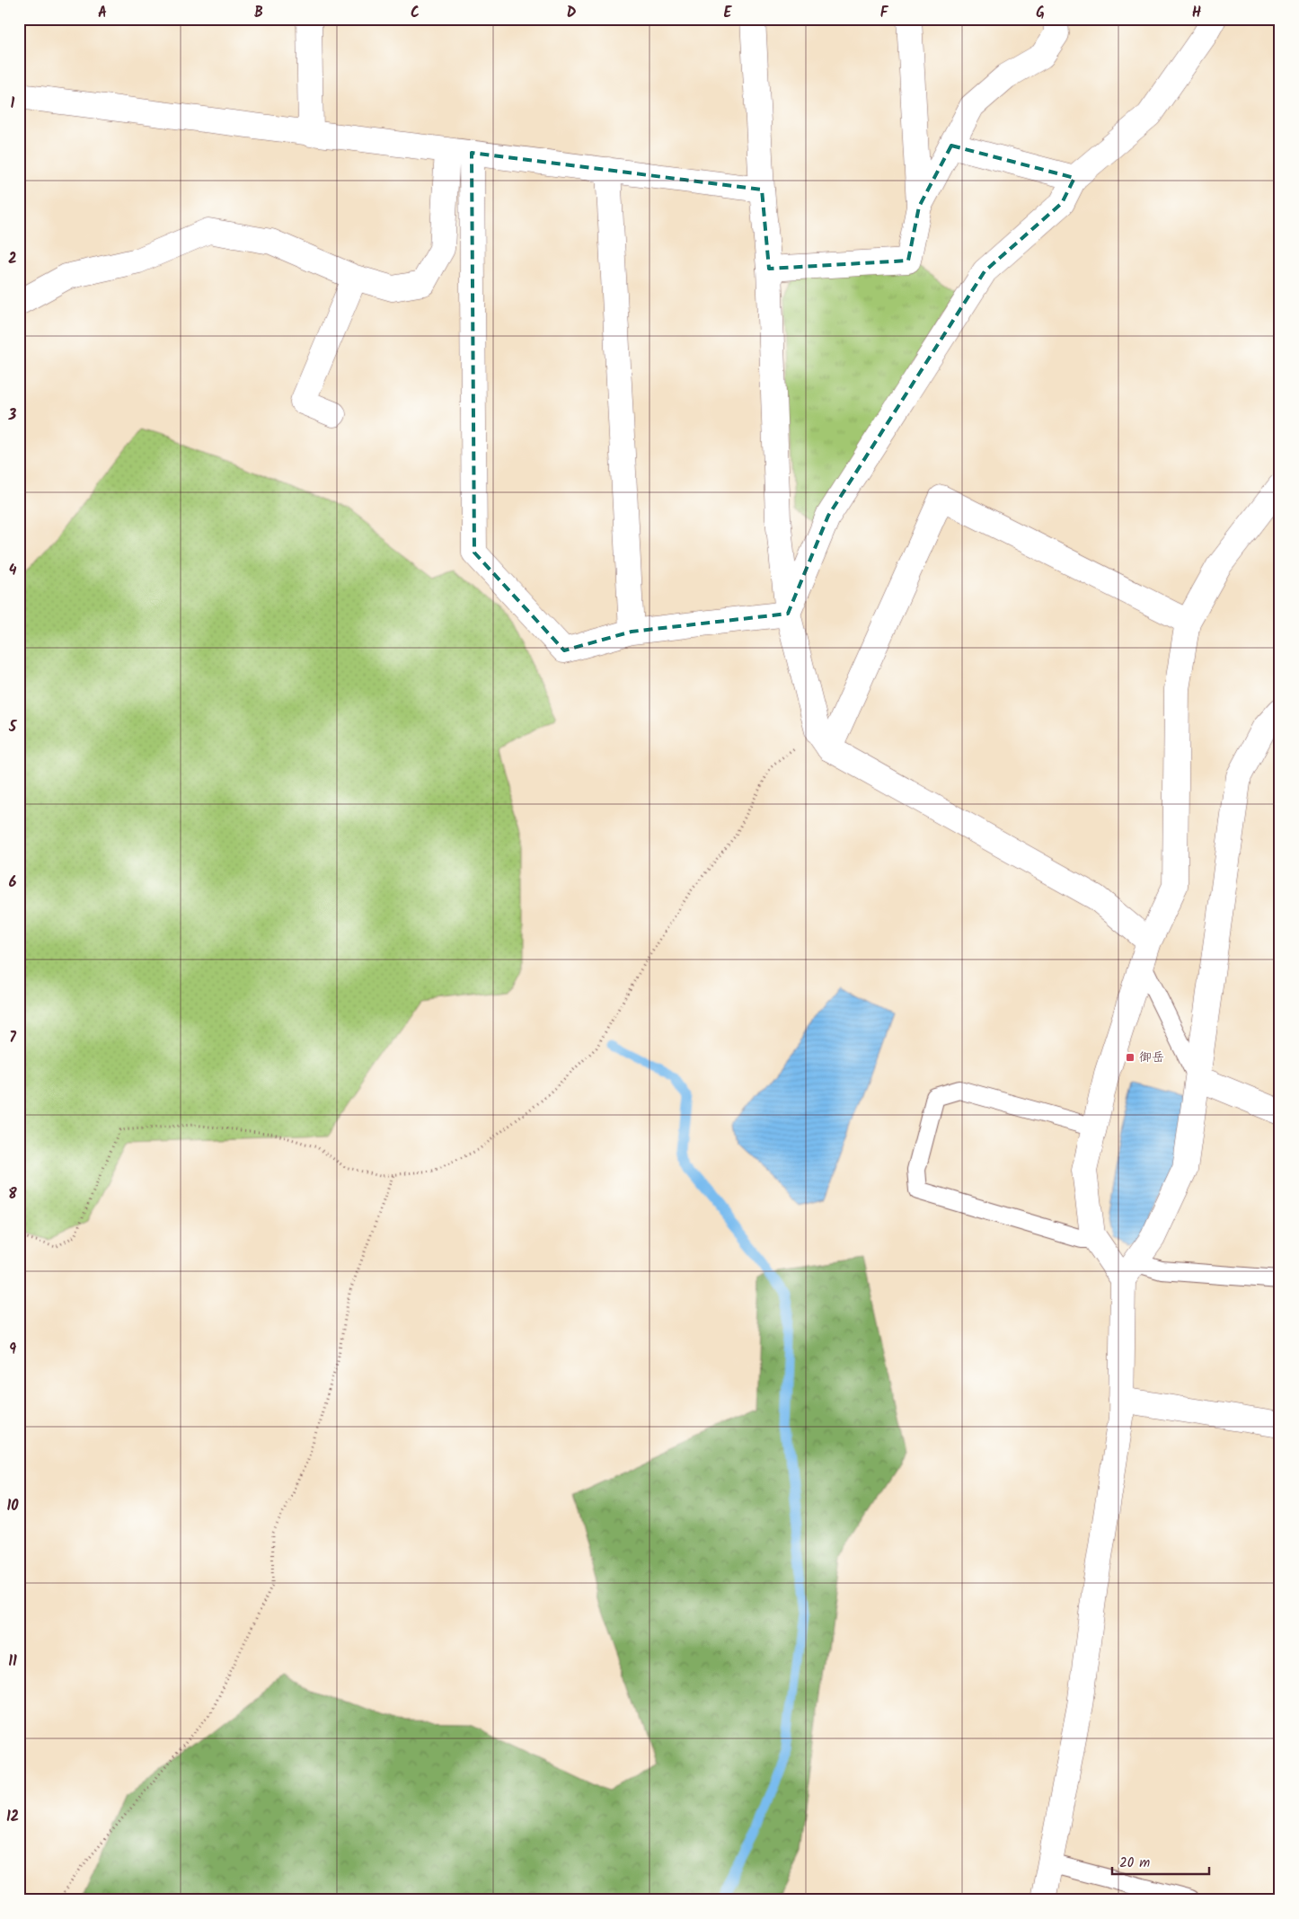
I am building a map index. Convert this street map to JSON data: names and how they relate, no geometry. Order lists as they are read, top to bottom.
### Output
{
  "places": {
    "transit": ["御岳"]
  },
  "scale_bar": "20 m",
  "grid": {
    "columns": [
      "A",
      "B",
      "C",
      "D",
      "E",
      "F",
      "G",
      "H"
    ],
    "rows": [
      "1",
      "2",
      "3",
      "4",
      "5",
      "6",
      "7",
      "8",
      "9",
      "10",
      "11",
      "12"
    ]
  }
}
